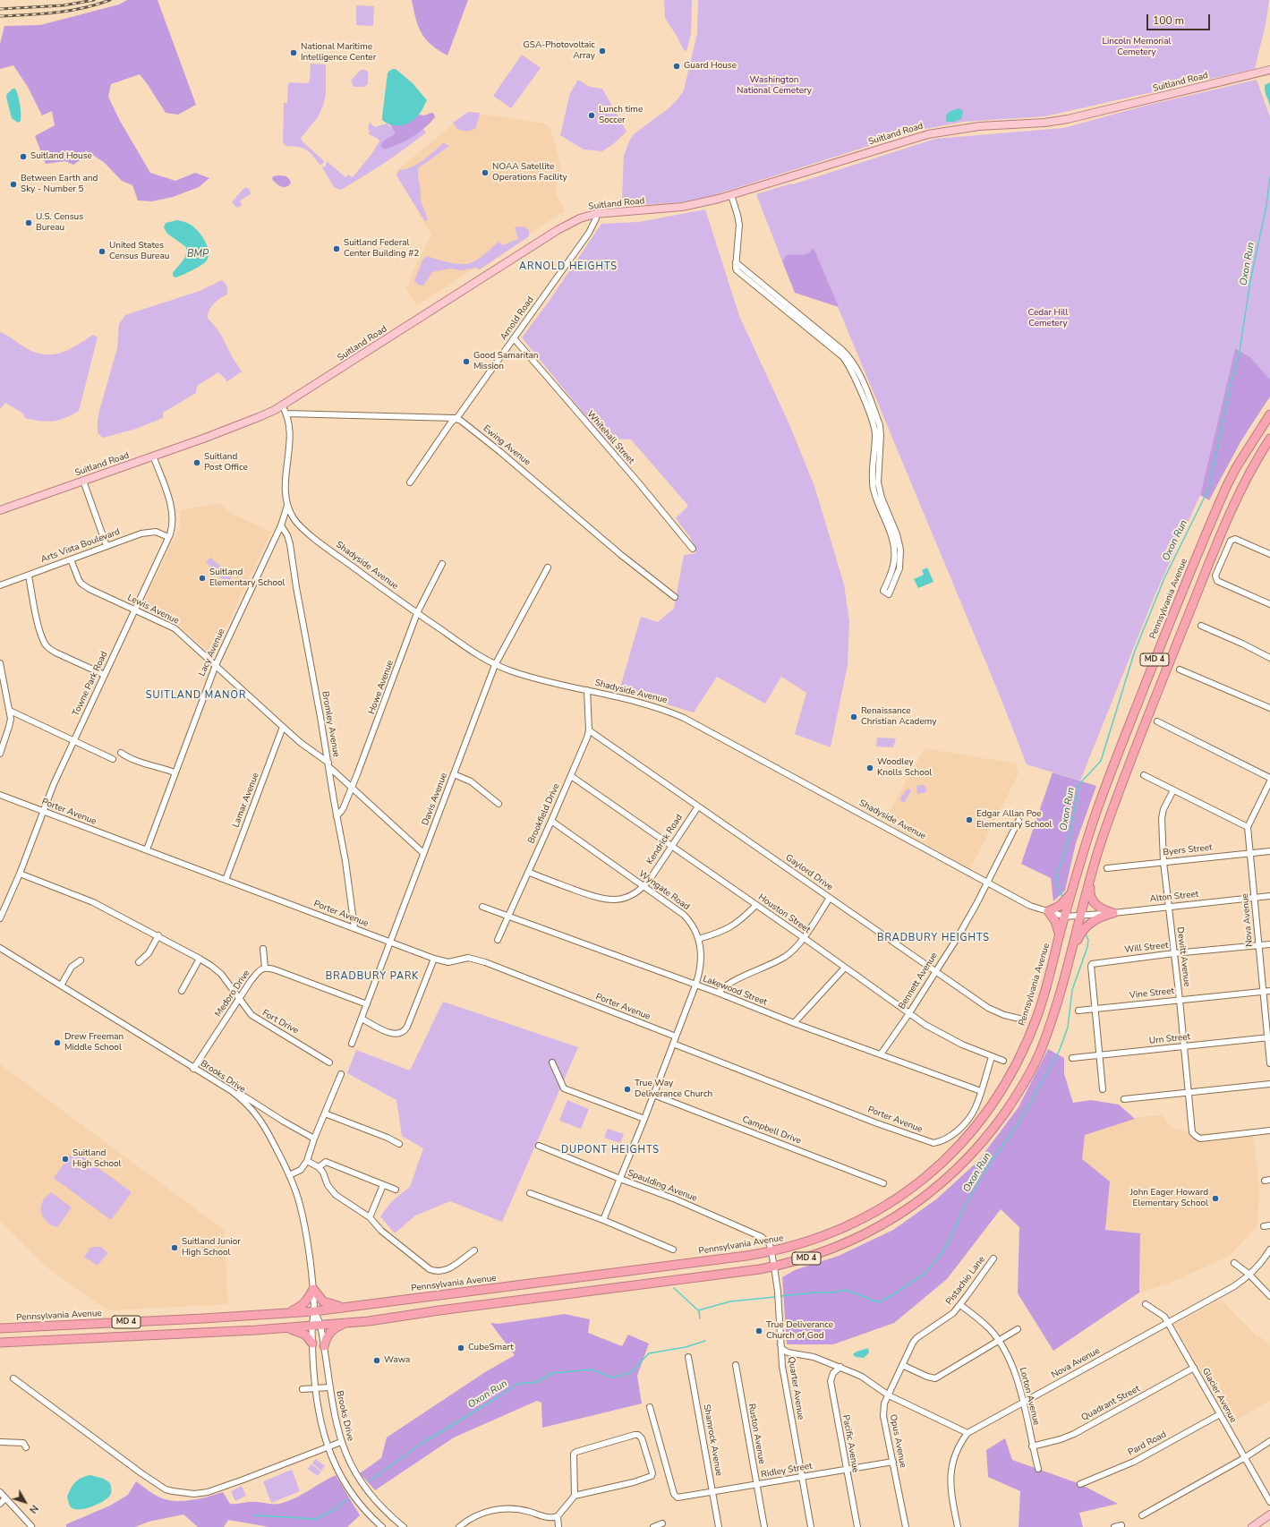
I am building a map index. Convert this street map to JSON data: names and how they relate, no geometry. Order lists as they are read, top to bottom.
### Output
{
  "streets": {
    "highway": ["Pennsylvania Avenue", "MD 4"],
    "main road": ["Suitland Road"],
    "street": [
      "Arnold Road",
      "Whitehall Street",
      "Ewing Avenue",
      "Arts Vista Boulevard",
      "Shadyside Avenue",
      "Lewis Avenue",
      "Lacy Avenue",
      "Towne Park Road",
      "Howe Avenue",
      "Bromley Avenue",
      "Davis Avenue",
      "Lamar Avenue",
      "Porter Avenue",
      "Brookfield Drive",
      "Kendrick Road",
      "Byers Street",
      "Gaylord Drive",
      "Wyngate Road",
      "Alton Street",
      "Houston Street",
      "Nova Avenue",
      "Will Street",
      "Dewitt Avenue",
      "Bennett Avenue",
      "Lakewood Street",
      "Medoro Drive",
      "Vine Street",
      "Fort Drive",
      "Urn Street",
      "Brooks Drive",
      "Campbell Drive",
      "Spaulding Avenue",
      "Pistachio Lane",
      "Quarter Avenue",
      "Glacier Avenue",
      "Lorton Avenue",
      "Quadrant Street",
      "Ruston Avenue",
      "Shamrock Avenue",
      "Opus Avenue",
      "Pacific Avenue",
      "Pard Road",
      "Ridley Street"
    ]
  },
  "crossings": [
    ["Suitland Road", "Arnold Road"],
    ["Suitland Road", "Shadyside Avenue"],
    ["Suitland Road", "Towne Park Road"],
    ["Arnold Road", "Whitehall Street"],
    ["Arnold Road", "Ewing Avenue"],
    ["Arts Vista Boulevard", "Lewis Avenue"],
    ["Arts Vista Boulevard", "Towne Park Road"],
    ["Shadyside Avenue", "Pennsylvania Avenue"],
    ["Shadyside Avenue", "Lacy Avenue"],
    ["Shadyside Avenue", "MD 4"],
    ["Shadyside Avenue", "Howe Avenue"],
    ["Shadyside Avenue", "Davis Avenue"],
    ["Shadyside Avenue", "Brookfield Drive"],
    ["Shadyside Avenue", "Alton Street"],
    ["Shadyside Avenue", "Bennett Avenue"],
    ["Pennsylvania Avenue", "Brooks Drive"],
    ["Pennsylvania Avenue", "Spaulding Avenue"],
    ["Pennsylvania Avenue", "Quarter Avenue"],
    ["Lewis Avenue", "Lacy Avenue"],
    ["Lewis Avenue", "Towne Park Road"],
    ["Lewis Avenue", "Howe Avenue"],
    ["Lewis Avenue", "Bromley Avenue"],
    ["Lewis Avenue", "Davis Avenue"],
    ["Lewis Avenue", "Lamar Avenue"],
    ["Lacy Avenue", "Bromley Avenue"],
    ["Lacy Avenue", "Porter Avenue"],
    ["MD 4", "Alton Street"],
    ["MD 4", "Brooks Drive"],
    ["MD 4", "Quarter Avenue"],
    ["Towne Park Road", "Porter Avenue"],
    ["Towne Park Road", "Fort Drive"],
    ["Howe Avenue", "Bromley Avenue"],
    ["Bromley Avenue", "Porter Avenue"],
    ["Davis Avenue", "Porter Avenue"],
    ["Lamar Avenue", "Porter Avenue"],
    ["Porter Avenue", "Wyngate Road"],
    ["Porter Avenue", "Lakewood Street"],
    ["Brookfield Drive", "Kendrick Road"],
    ["Brookfield Drive", "Gaylord Drive"],
    ["Brookfield Drive", "Wyngate Road"],
    ["Brookfield Drive", "Houston Street"],
    ["Brookfield Drive", "Lakewood Street"],
    ["Kendrick Road", "Gaylord Drive"],
    ["Kendrick Road", "Wyngate Road"],
    ["Kendrick Road", "Houston Street"],
    ["Byers Street", "Nova Avenue"],
    ["Byers Street", "Dewitt Avenue"],
    ["Gaylord Drive", "Bennett Avenue"],
    ["Wyngate Road", "Lakewood Street"],
    ["Wyngate Road", "Campbell Drive"],
    ["Wyngate Road", "Spaulding Avenue"],
    ["Alton Street", "Nova Avenue"],
    ["Alton Street", "Dewitt Avenue"],
    ["Houston Street", "Bennett Avenue"],
    ["Nova Avenue", "Will Street"],
    ["Nova Avenue", "Vine Street"],
    ["Nova Avenue", "Urn Street"],
    ["Nova Avenue", "Glacier Avenue"],
    ["Nova Avenue", "Lorton Avenue"],
    ["Will Street", "Dewitt Avenue"],
    ["Will Street", "Vine Street"],
    ["Dewitt Avenue", "Vine Street"],
    ["Dewitt Avenue", "Urn Street"],
    ["Bennett Avenue", "Lakewood Street"],
    ["Medoro Drive", "Fort Drive"],
    ["Medoro Drive", "Brooks Drive"],
    ["Spaulding Avenue", "Quarter Avenue"],
    ["Pistachio Lane", "Lorton Avenue"],
    ["Pistachio Lane", "Opus Avenue"],
    ["Quarter Avenue", "Ridley Street"],
    ["Glacier Avenue", "Quadrant Street"],
    ["Glacier Avenue", "Pard Road"],
    ["Lorton Avenue", "Quadrant Street"],
    ["Ruston Avenue", "Ridley Street"],
    ["Shamrock Avenue", "Ridley Street"],
    ["Opus Avenue", "Ridley Street"],
    ["Pacific Avenue", "Ridley Street"]
  ],
  "districts": [
    "ARNOLD HEIGHTS",
    "SUITLAND MANOR",
    "BRADBURY HEIGHTS",
    "BRADBURY PARK",
    "DUPONT HEIGHTS"
  ],
  "water": ["BMP", "Oxon Run"],
  "parks": ["Lincoln Memorial Cemetery", "Washington National Cemetery", "Cedar Hill Cemetery"],
  "places": [
    "GSA-Photovoltaic Array",
    "National Maritime Intelligence Center",
    "Guard House",
    "Lunch time Soccer",
    "Suitland House",
    "NOAA Satellite Operations Facility",
    "Between Earth and Sky - Number 5",
    "U.S. Census Bureau",
    "Suitland Federal Center Building #2",
    "United States Census Bureau",
    "Good Samaritan Mission",
    "Suitland Post Office",
    "Suitland Elementary School",
    "Renaissance Christian Academy",
    "Woodley Knolls School",
    "Edgar Allan Poe Elementary School",
    "Drew Freeman Middle School",
    "True Way Deliverance Church",
    "Suitland High School",
    "John Eager Howard Elementary School",
    "Suitland Junior High School",
    "True Deliverance Church of God",
    "CubeSmart",
    "Wawa"
  ],
  "scale_bar": "100 m",
  "north": "bottom right"
}
